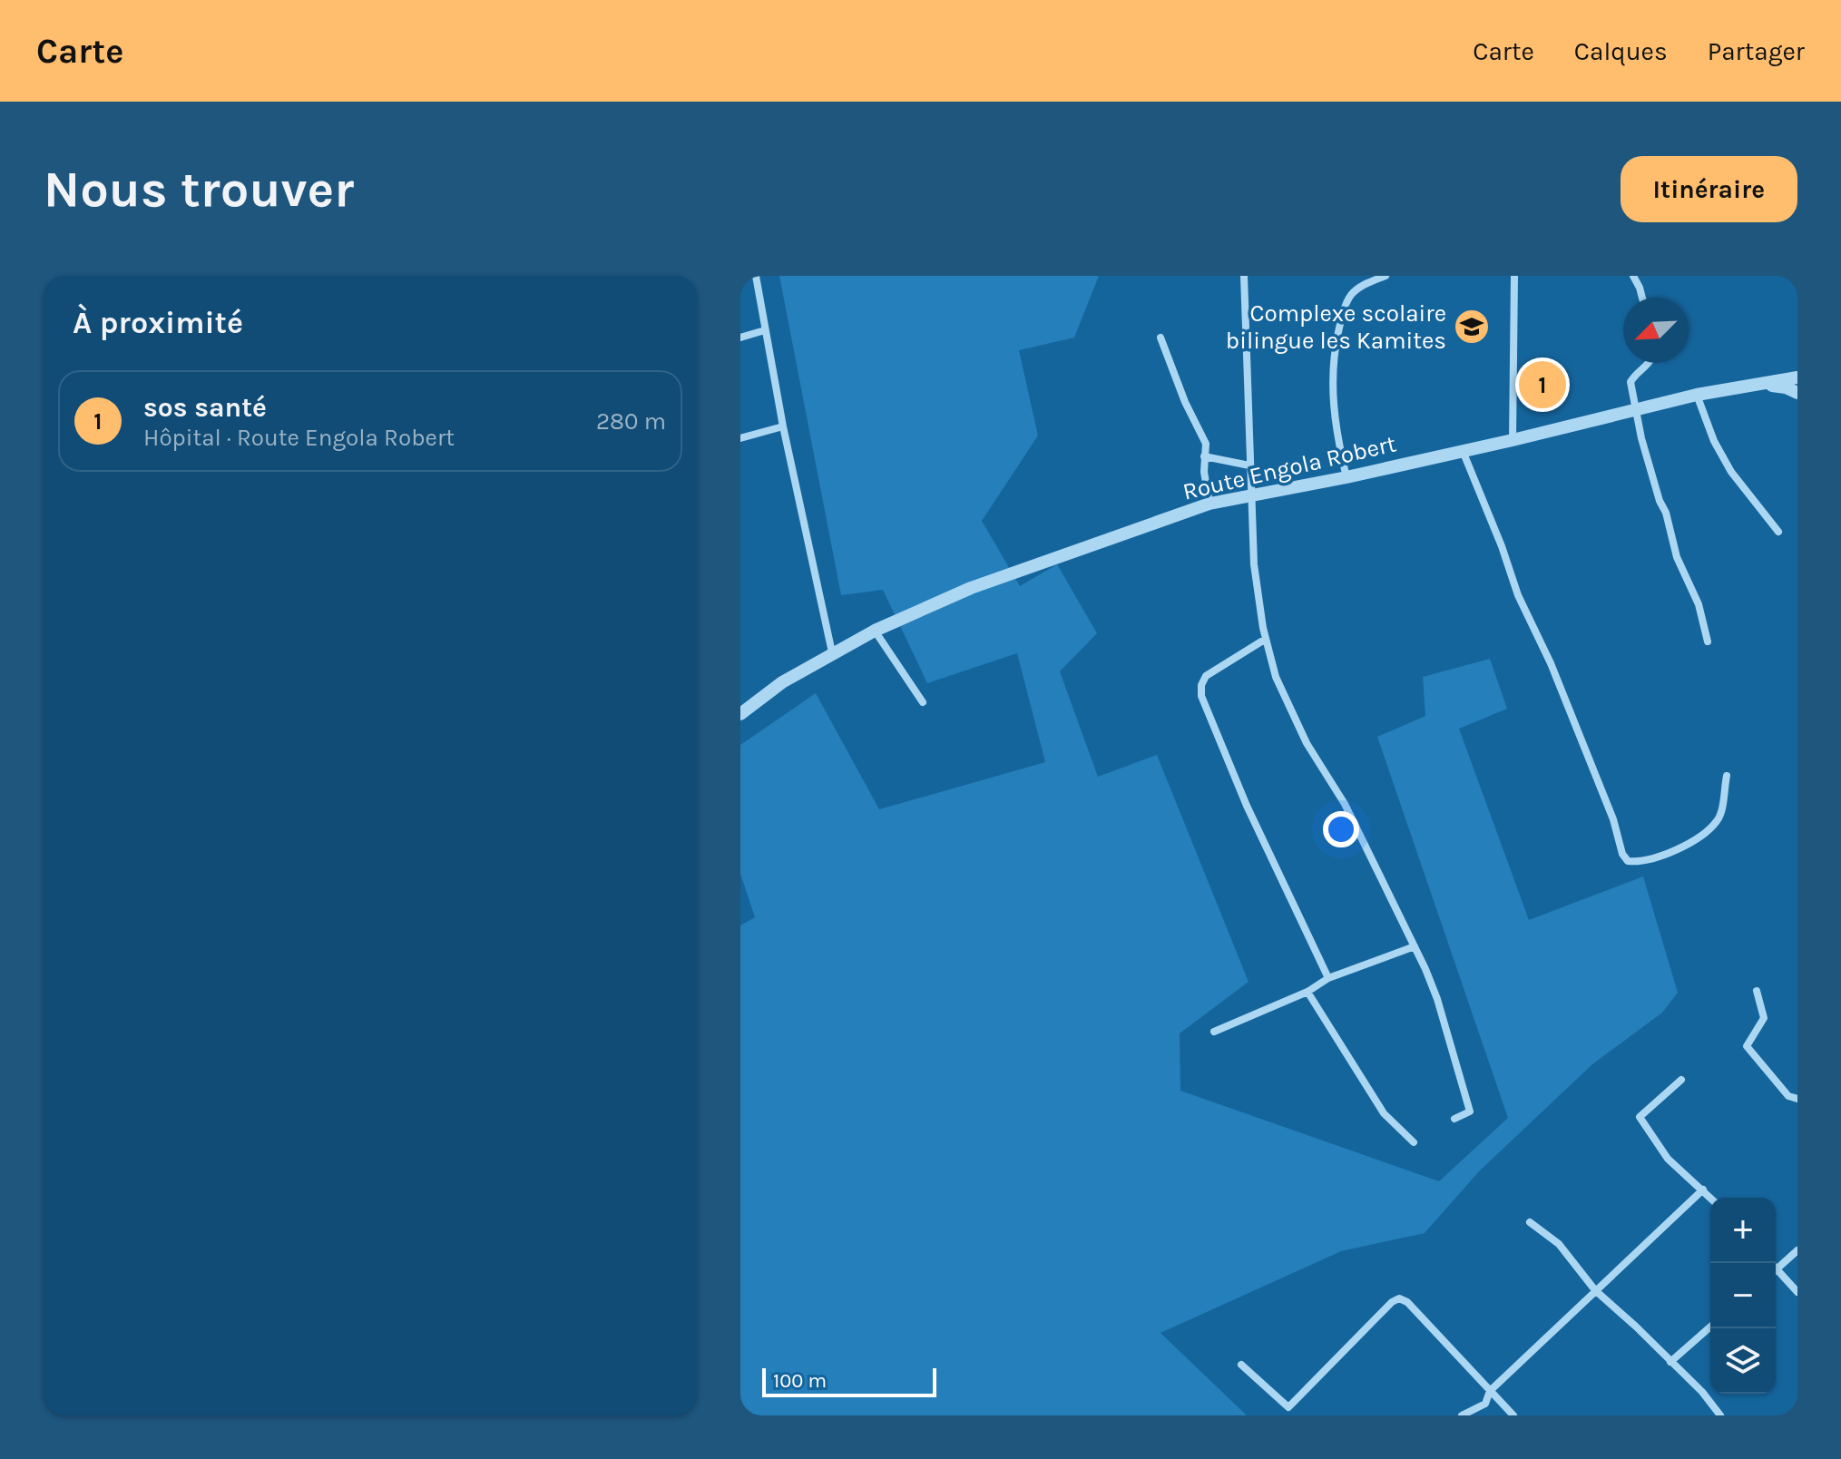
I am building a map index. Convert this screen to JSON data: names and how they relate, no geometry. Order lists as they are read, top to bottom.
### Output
{
  "streets": {
    "street": ["Route Engola Robert"]
  },
  "places": {
    "school or university": ["Complexe scolaire bilingue les Kamites"]
  },
  "scale_bar": "100 m",
  "north": "bottom left",
  "page": {
    "header": "Carte",
    "nav": ["Carte", "Calques", "Partager"],
    "buttons": "Itinéraire",
    "title": "Nous trouver",
    "heading": "À proximité",
    "pins": "1",
    "list": [
      {
        "mark": "1",
        "name": "sos santé",
        "note": "Hôpital · Route Engola Robert",
        "value": "280 m"
      }
    ],
    "map_buttons": ["+", "−"],
    "scale": "100 m"
  }
}
